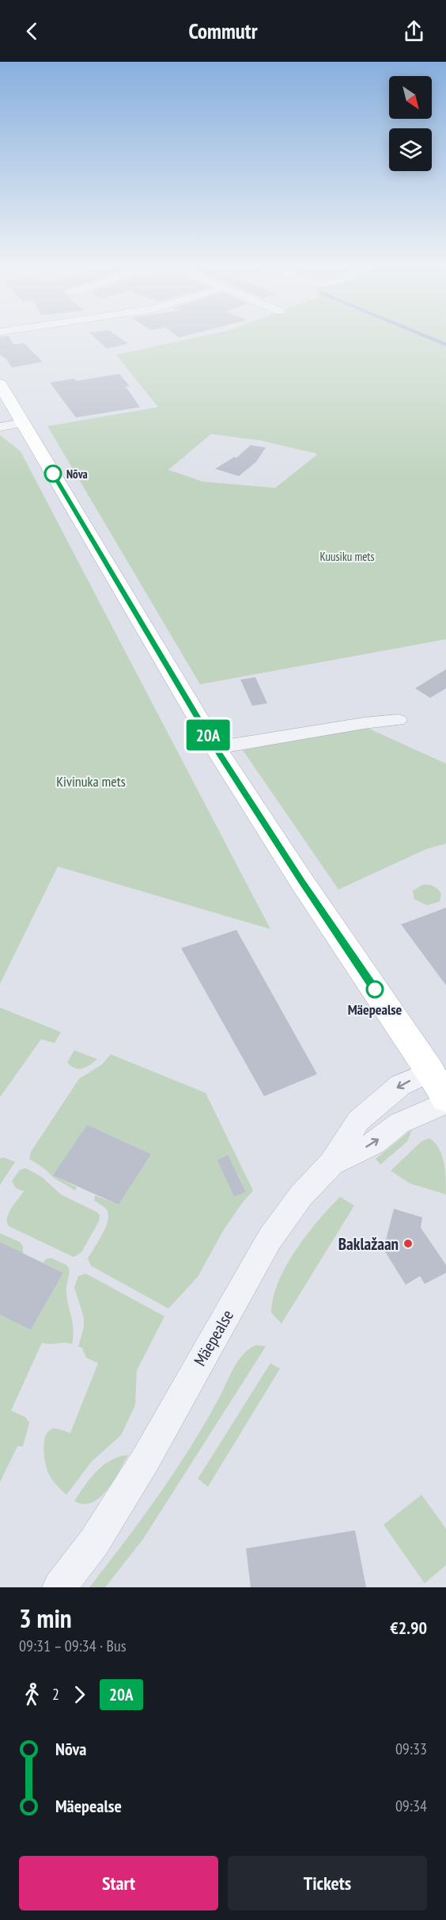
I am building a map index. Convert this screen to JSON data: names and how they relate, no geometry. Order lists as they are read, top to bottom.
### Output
{
  "streets": {
    "street": ["Mäepealse"]
  },
  "parks": ["Kuusiku mets", "Kivinuka mets"],
  "places": ["Nõva", "Mäepealse", "Baklažaan"],
  "lines": ["bus line 20A"],
  "north": "bottom right",
  "page": {
    "header": "Commutr",
    "on_map": "20A",
    "heading": ["3 min", "09:31 – 09:34 · Bus", "€2.90"],
    "legs": ["2", "20A"],
    "list": [
      {
        "name": "Nõva",
        "value": "09:33"
      },
      {
        "name": "Mäepealse",
        "value": "09:34"
      }
    ],
    "buttons": ["Start", "Tickets"]
  }
}
